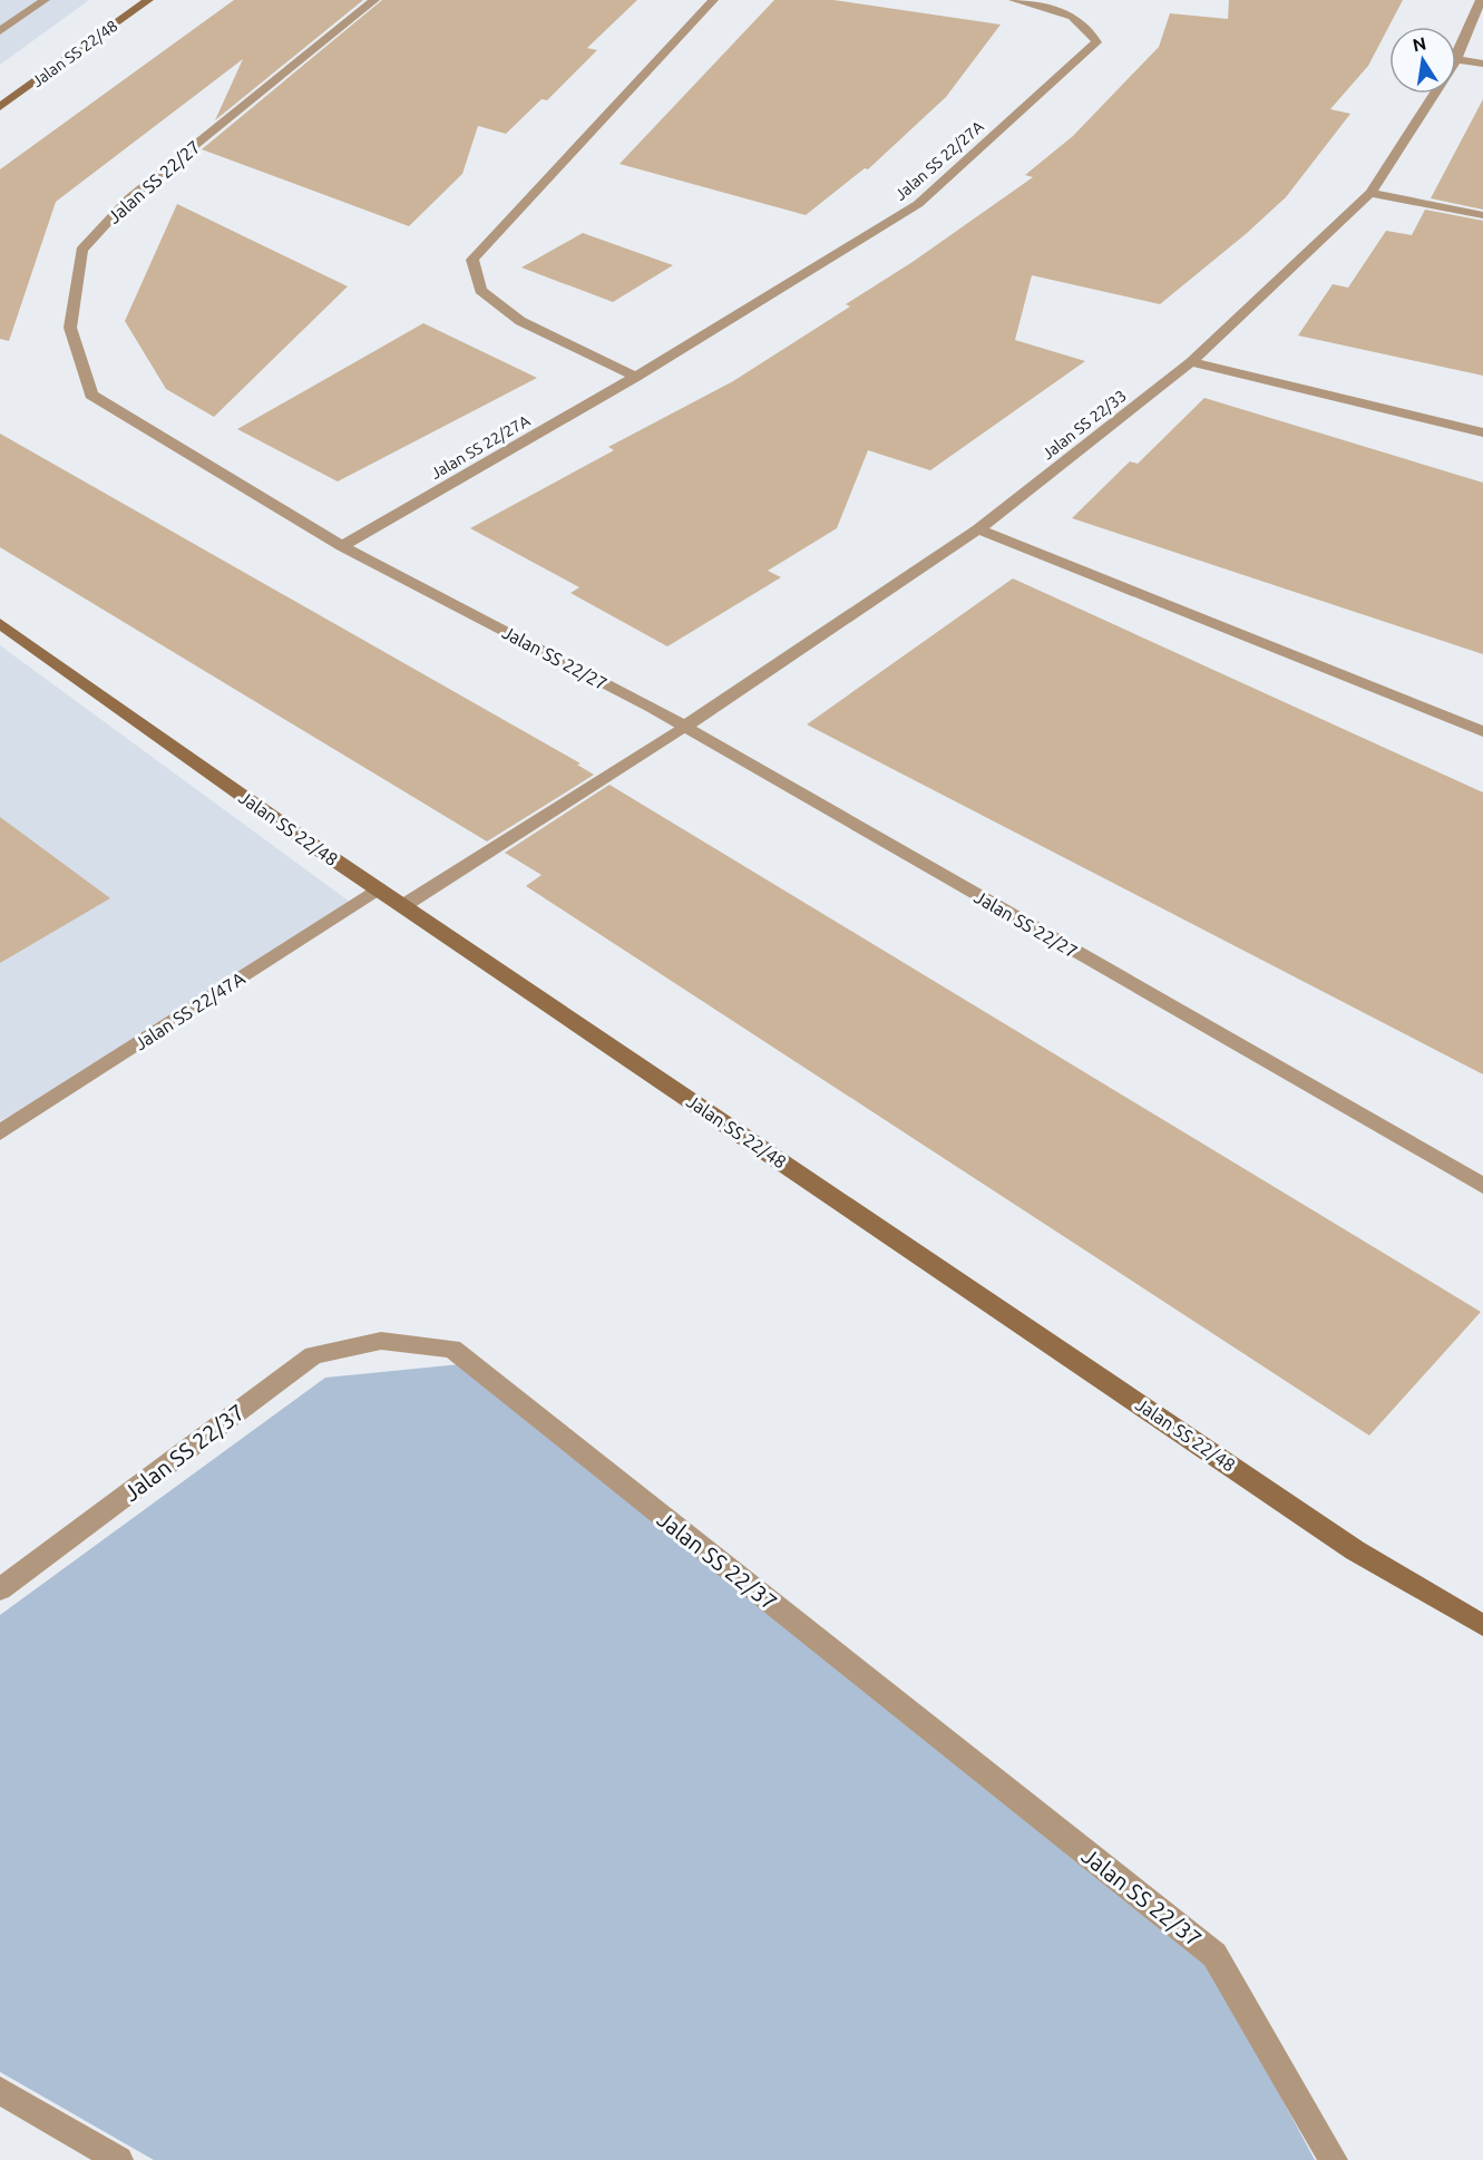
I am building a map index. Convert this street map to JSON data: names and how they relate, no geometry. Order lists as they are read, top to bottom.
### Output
{
  "streets": {
    "street": [
      "Jalan SS 22/48",
      "Jalan SS 22/27A",
      "Jalan SS 22/27",
      "Jalan SS 22/33",
      "Jalan SS 22/47A",
      "Jalan SS 22/37"
    ]
  },
  "crossings": [
    ["Jalan SS 22/48", "Jalan SS 22/33"],
    ["Jalan SS 22/48", "Jalan SS 22/47A"],
    ["Jalan SS 22/27A", "Jalan SS 22/27"],
    ["Jalan SS 22/27", "Jalan SS 22/33"]
  ],
  "north": "top"
}
